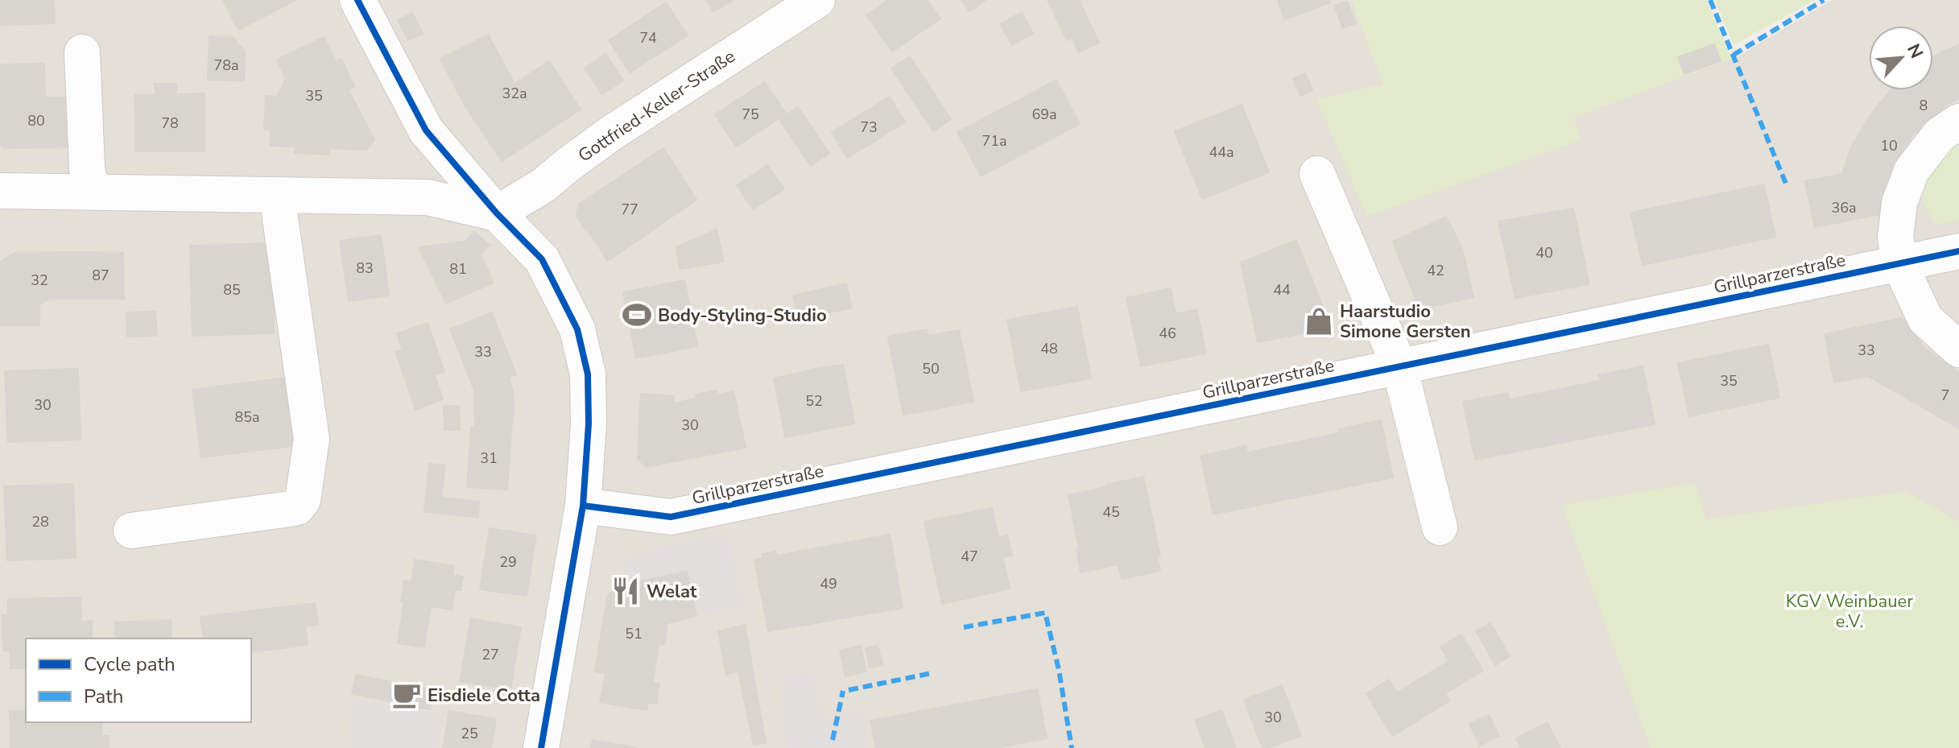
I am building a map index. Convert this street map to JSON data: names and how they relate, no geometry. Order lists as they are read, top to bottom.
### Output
{
  "streets": {
    "street": ["Gottfried-Keller-Straße", "Grillparzerstraße"]
  },
  "parks": ["KGV Weinbauer e.V."],
  "places": {
    "sports": ["Body-Styling-Studio"],
    "shop": ["Haarstudio Simone Gersten"],
    "restaurant": ["Welat"],
    "cafe": ["Eisdiele Cotta"]
  },
  "house_numbers": [
    "74",
    "78a",
    "32a",
    "35",
    "8",
    "75",
    "69a",
    "80",
    "78",
    "73",
    "71a",
    "10",
    "44a",
    "36a",
    "77",
    "40",
    "83",
    "81",
    "42",
    "87",
    "32",
    "85",
    "44",
    "46",
    "48",
    "33",
    "33",
    "50",
    "35",
    "7",
    "52",
    "30",
    "85a",
    "30",
    "31",
    "45",
    "28",
    "47",
    "29",
    "49",
    "51",
    "27",
    "30",
    "25"
  ],
  "legend": ["Cycle path", "Path"],
  "north": "top right"
}
